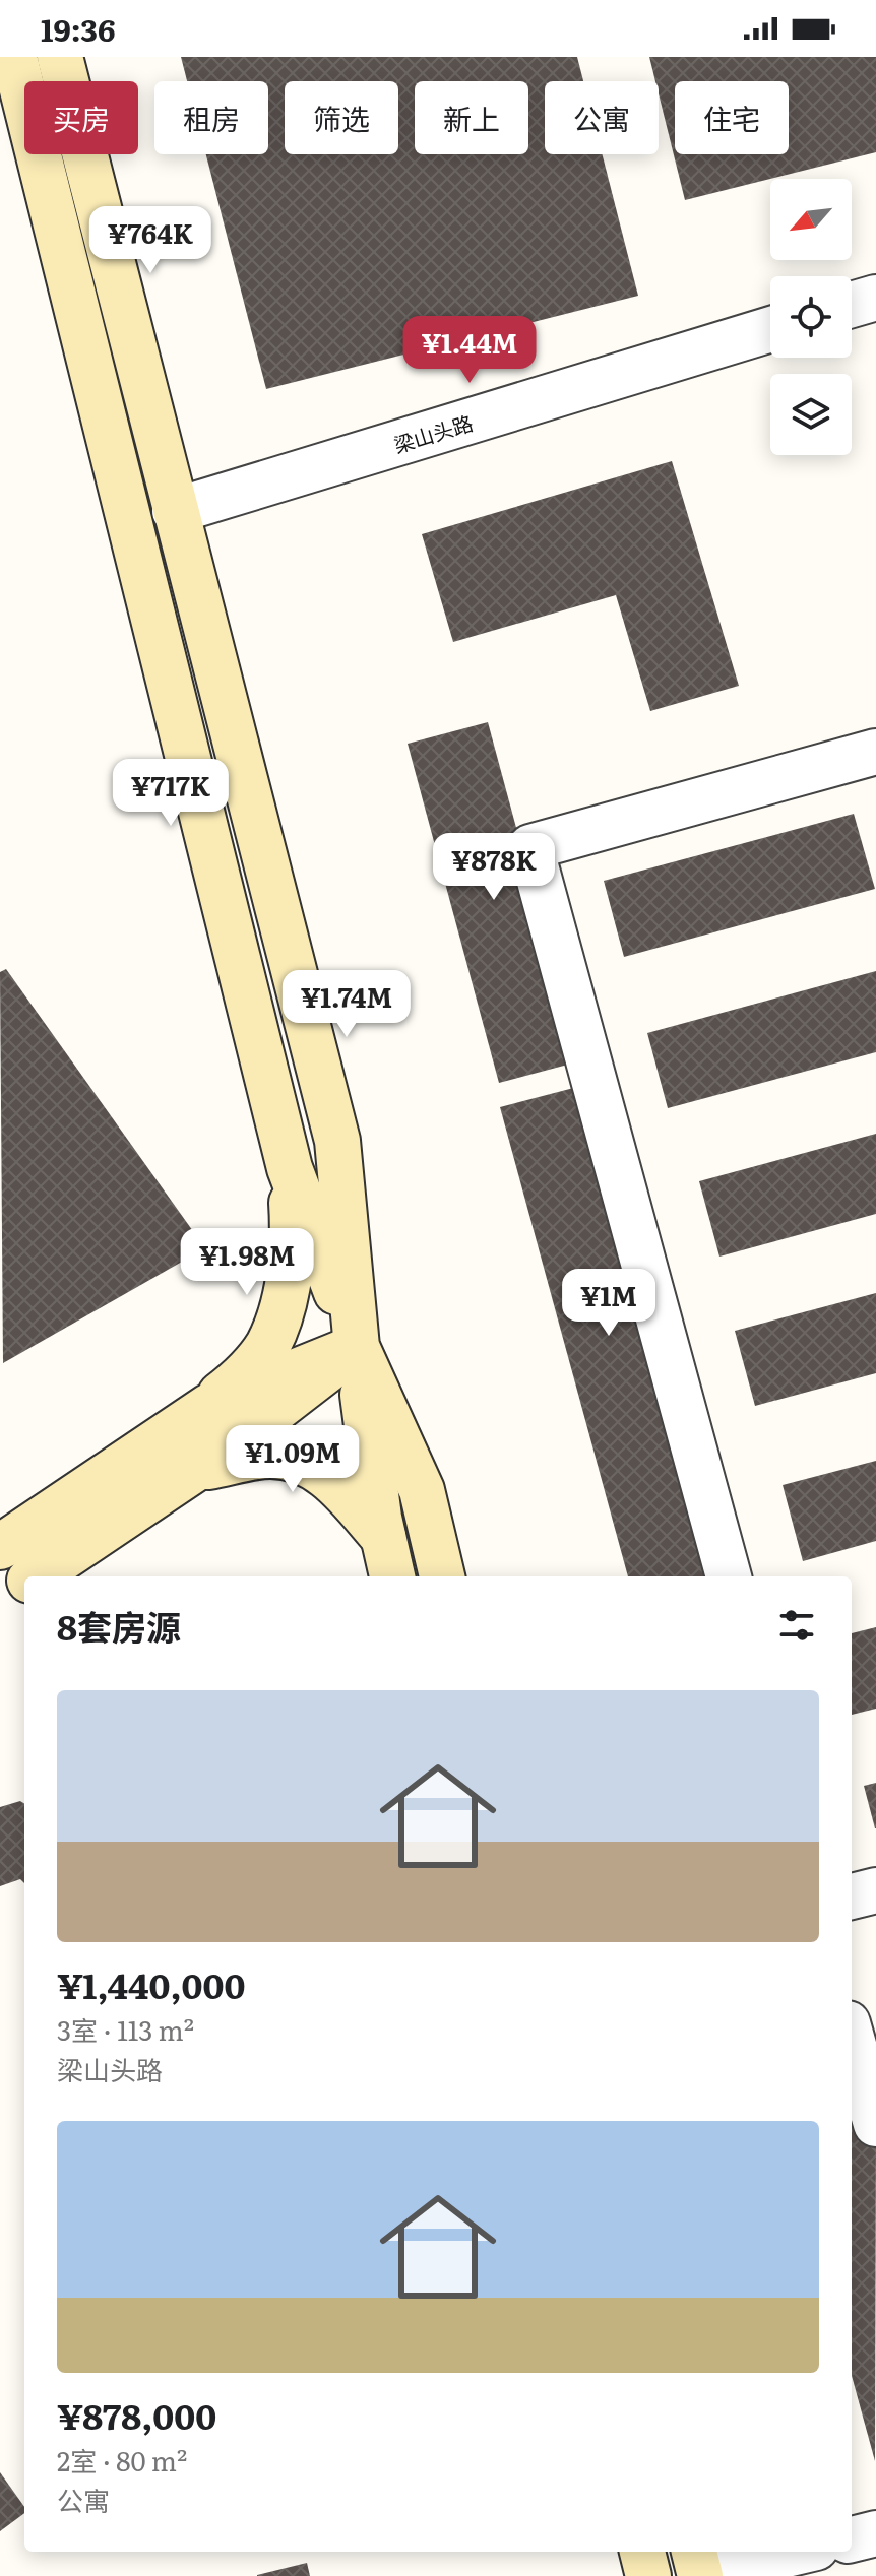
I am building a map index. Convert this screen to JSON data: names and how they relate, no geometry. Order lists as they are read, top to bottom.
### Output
{
  "streets": {
    "street": ["梁山头路"]
  },
  "north": "bottom left",
  "page": {
    "status": "19:36",
    "chip": [
      "买房",
      "租房",
      "筛选",
      "新上",
      "公寓",
      "住宅"
    ],
    "price": [
      "¥764K",
      "¥1.44M",
      "¥717K",
      "¥878K",
      "¥1.74M",
      "¥1.98M",
      "¥1M",
      "¥1.09M"
    ],
    "heading": "8套房源",
    "list": [
      {
        "name": "¥1,440,000",
        "note": "3室 · 113 m² · 梁山头路"
      },
      {
        "name": "¥878,000",
        "note": "2室 · 80 m² · 公寓"
      }
    ]
  }
}
